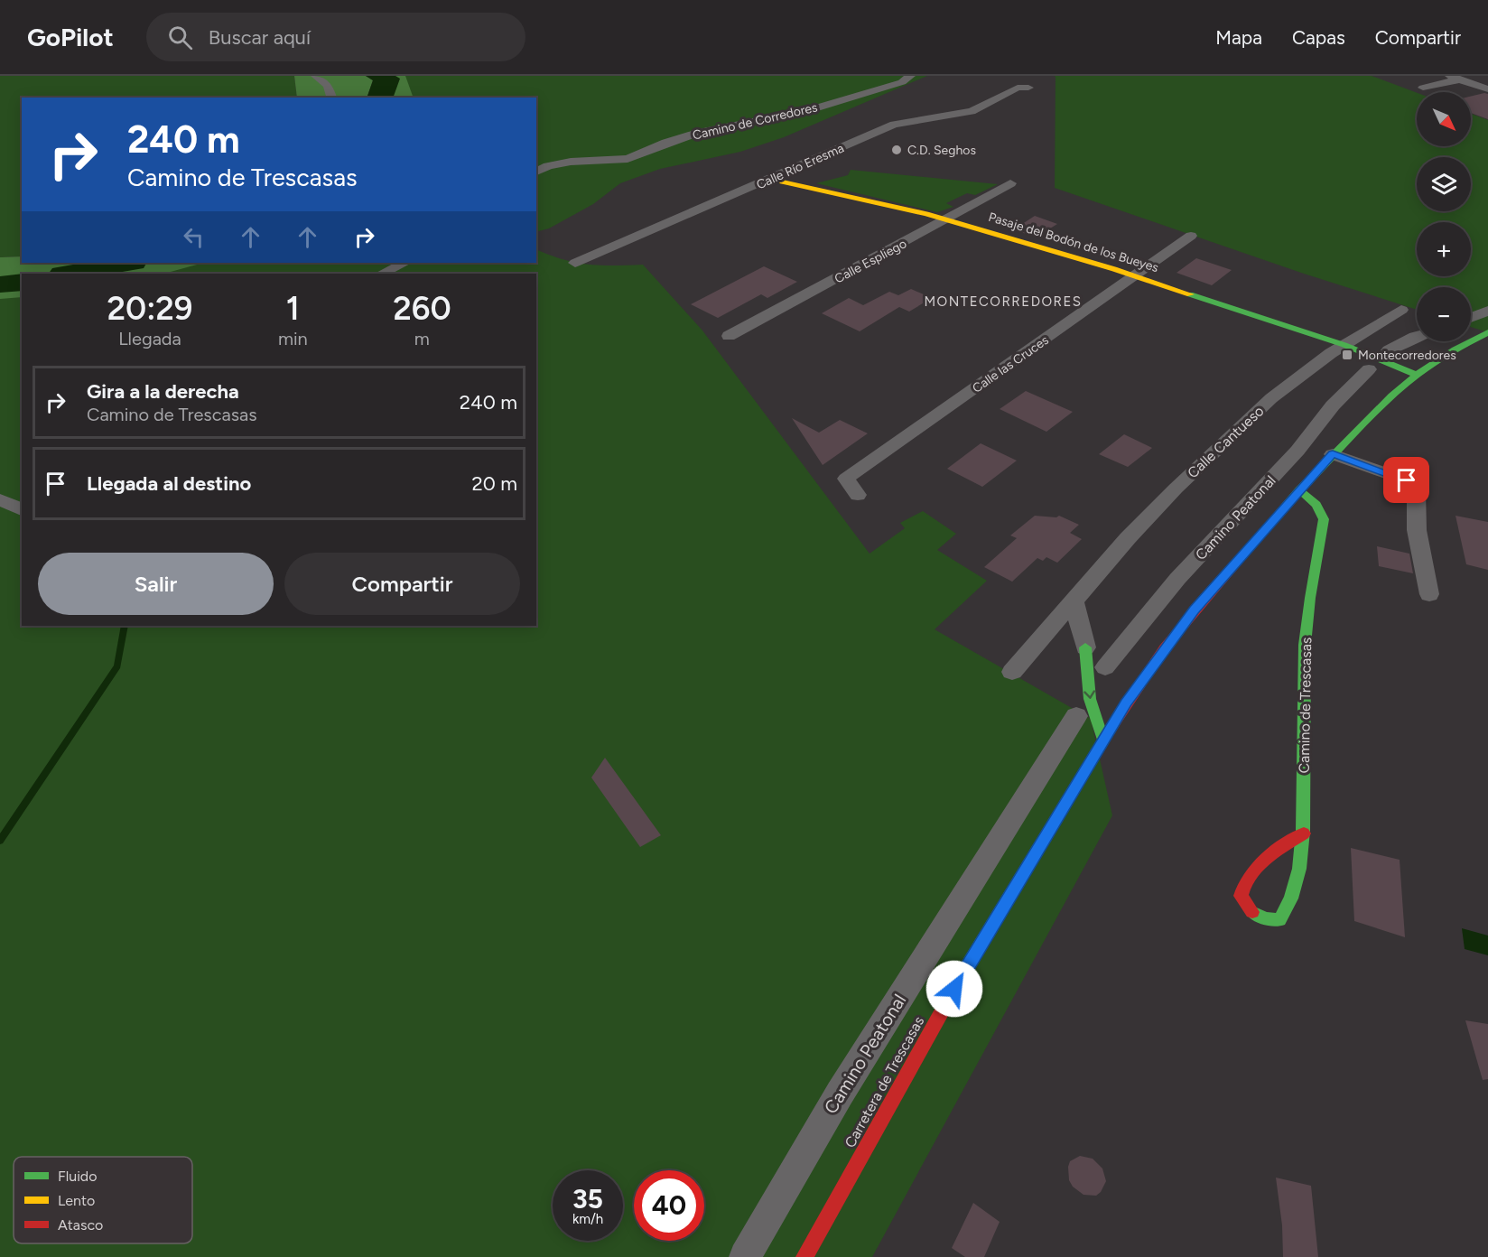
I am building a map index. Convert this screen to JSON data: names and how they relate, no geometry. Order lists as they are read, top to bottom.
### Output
{
  "streets": {
    "street": [
      "Camino de Corredores",
      "Calle Río Eresma",
      "Pasaje del Bodón de los Bueyes",
      "Calle Espliego",
      "Calle las Cruces",
      "Calle Cantueso",
      "Camino Peatonal",
      "Camino de Trescasas",
      "Carretera de Trescasas"
    ]
  },
  "crossings": [
    ["Calle Río Eresma", "Pasaje del Bodón de los Bueyes"],
    ["Pasaje del Bodón de los Bueyes", "Calle Espliego"],
    ["Pasaje del Bodón de los Bueyes", "Calle las Cruces"],
    ["Pasaje del Bodón de los Bueyes", "Calle Cantueso"],
    ["Camino de Trescasas", "Carretera de Trescasas"]
  ],
  "districts": ["MONTECORREDORES"],
  "places": {
    "other": ["C.D. Seghos"],
    "transit": ["Montecorredores"]
  },
  "legend": ["Fluido", "Lento", "Atasco"],
  "north": "bottom right",
  "page": {
    "header": "GoPilot",
    "search": "Buscar aquí",
    "nav": ["Mapa", "Capas", "Compartir"],
    "map_buttons": ["+", "−"],
    "turn": ["240 m", "Camino de Trescasas"],
    "eta": [
      "20:29",
      "Llegada",
      "1",
      "min",
      "260",
      "m"
    ],
    "list": [
      {
        "name": "Gira a la derecha",
        "note": "Camino de Trescasas",
        "value": "240 m"
      },
      {
        "name": "Llegada al destino",
        "value": "20 m"
      }
    ],
    "buttons": ["Salir", "Compartir"],
    "speed": "35 km/h",
    "limit": "40"
  }
}
